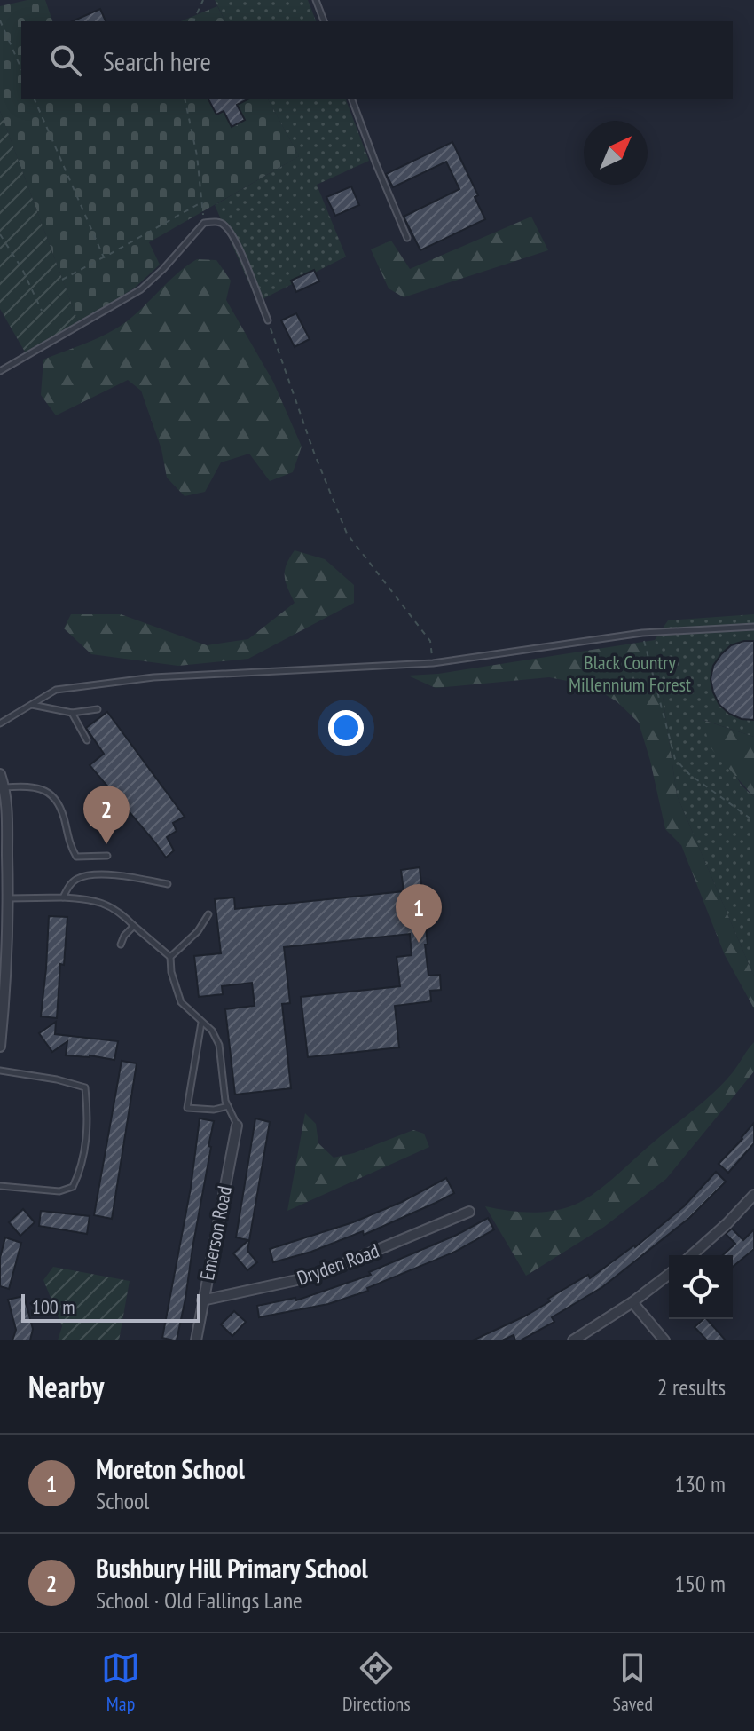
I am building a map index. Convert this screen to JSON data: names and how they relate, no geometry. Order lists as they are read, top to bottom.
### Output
{
  "streets": {
    "street": ["Emerson Road", "Dryden Road"]
  },
  "crossings": [
    ["Emerson Road", "Dryden Road"]
  ],
  "parks": ["Black Country Millennium Forest"],
  "scale_bar": "100 m",
  "north": "top right",
  "page": {
    "search": "Search here",
    "pins": ["2", "1"],
    "scale": "100 m",
    "heading": ["Nearby", "2 results"],
    "list": [
      {
        "mark": "1",
        "name": "Moreton School",
        "note": "School",
        "value": "130 m"
      },
      {
        "mark": "2",
        "name": "Bushbury Hill Primary School",
        "note": "School · Old Fallings Lane",
        "value": "150 m"
      }
    ],
    "nav": ["Map", "Directions", "Saved"]
  }
}
